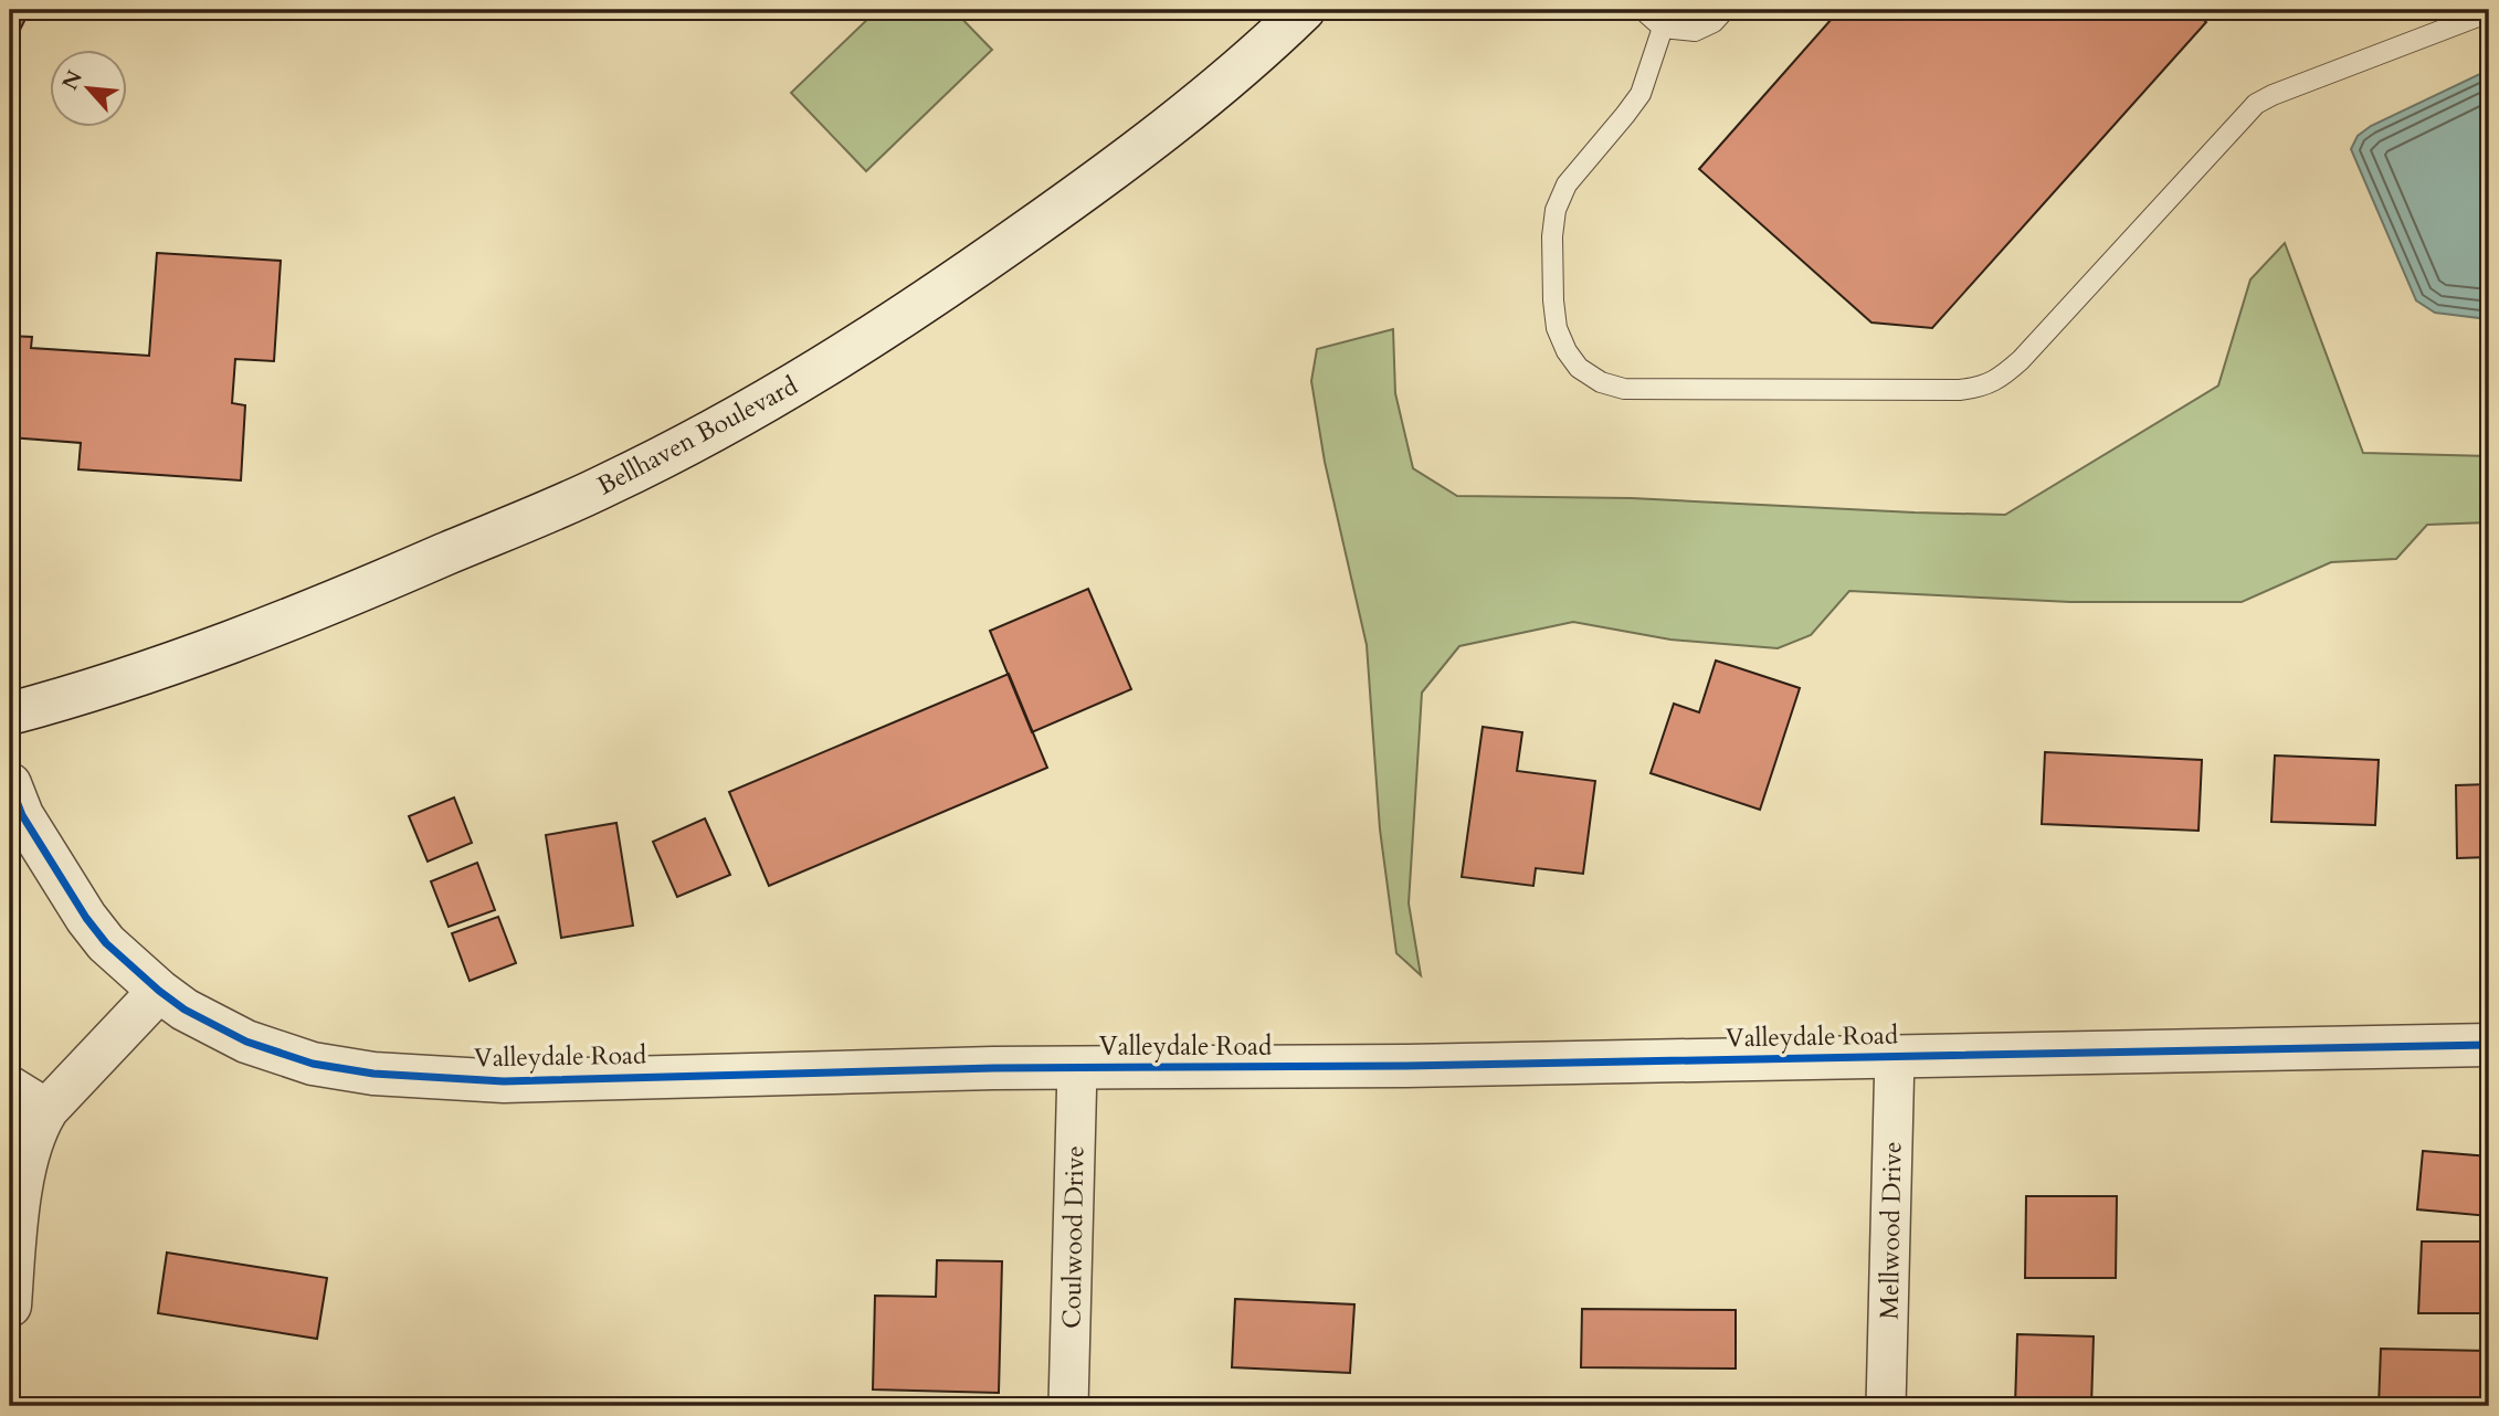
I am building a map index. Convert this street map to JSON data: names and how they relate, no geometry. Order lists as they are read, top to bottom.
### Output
{
  "streets": {
    "street": [
      "Bellhaven Boulevard",
      "Valleydale Road",
      "Mellwood Drive",
      "Coulwood Drive"
    ]
  },
  "crossings": [
    ["Valleydale Road", "Mellwood Drive"],
    ["Valleydale Road", "Coulwood Drive"]
  ],
  "north": "top left"
}
